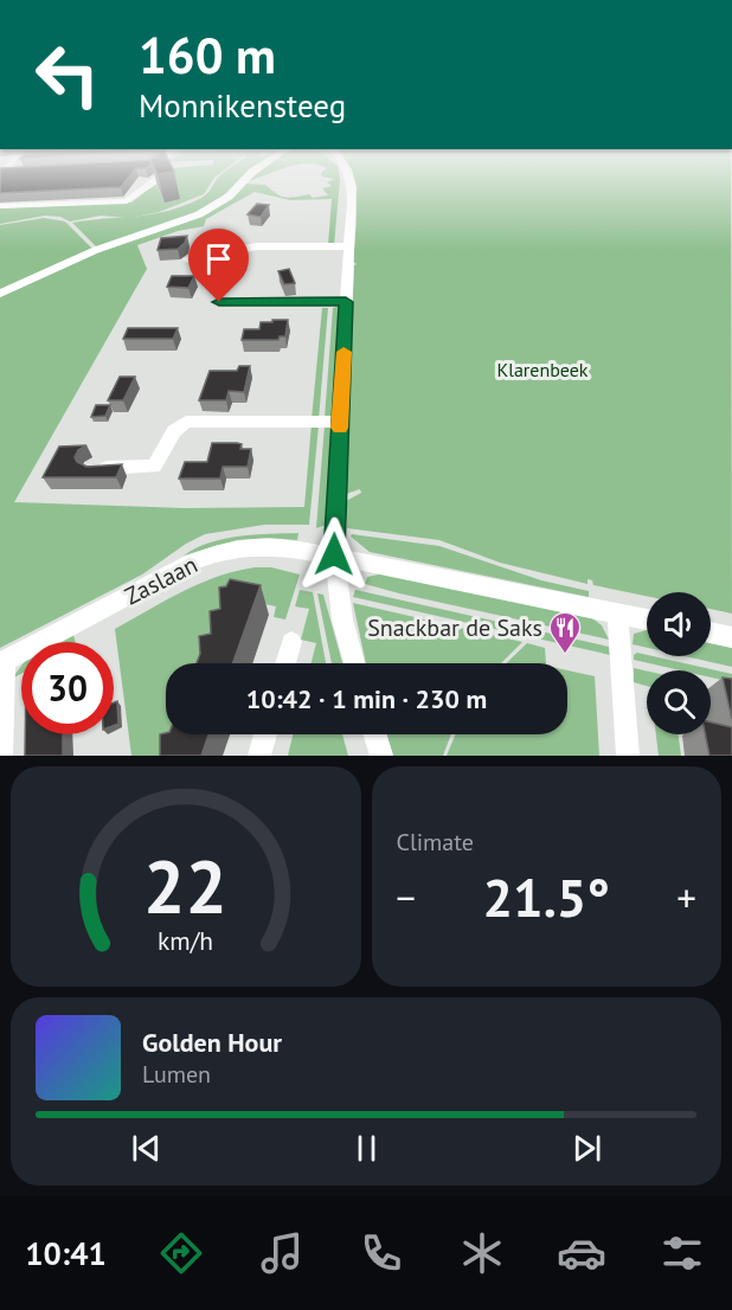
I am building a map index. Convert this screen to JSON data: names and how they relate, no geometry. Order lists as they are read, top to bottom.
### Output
{
  "streets": {
    "street": ["Zaslaan"]
  },
  "parks": ["Klarenbeek"],
  "places": {
    "restaurant": ["Snackbar de Saks"]
  },
  "page": {
    "turn": ["160 m", "Monnikensteeg"],
    "limit": "30",
    "trip": "10:42 · 1 min · 230 m",
    "tile": "Climate",
    "heat": ["−", "21.5°", "+"],
    "song": ["Golden Hour", "Lumen"],
    "tabs": "10:41",
    "gauge": ["22", "km/h"]
  }
}
